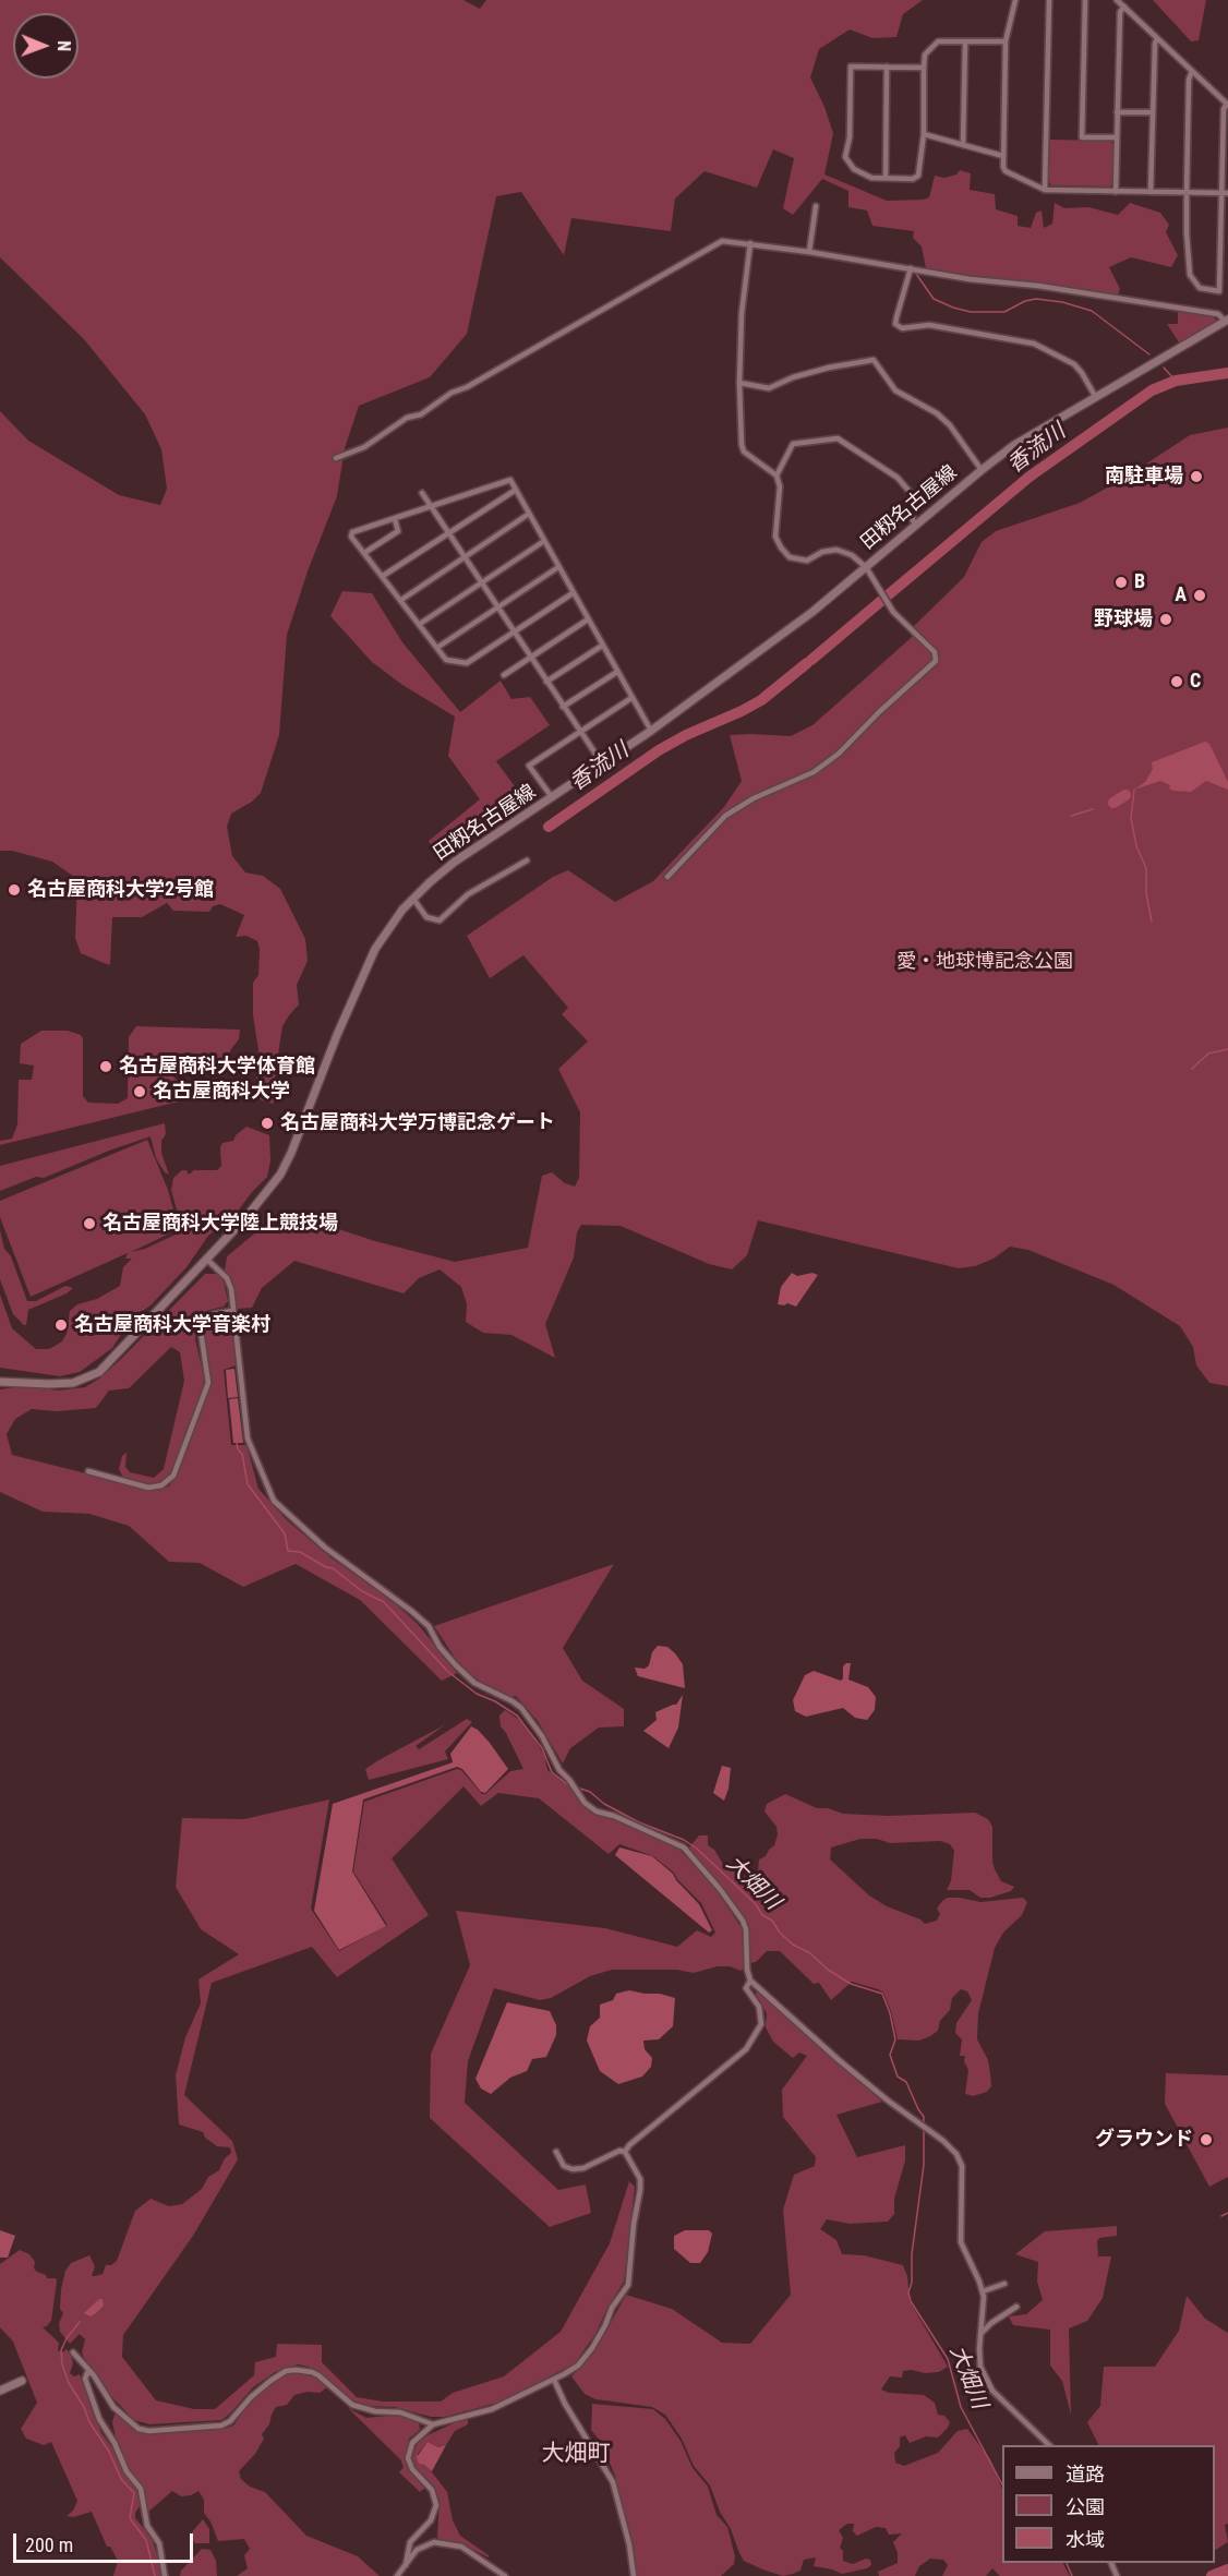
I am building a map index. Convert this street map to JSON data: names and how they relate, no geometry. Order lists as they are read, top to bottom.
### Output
{
  "streets": {
    "main road": ["田籾名古屋線"]
  },
  "districts": ["大畑町"],
  "water": ["香流川", "大畑川"],
  "parks": ["愛・地球博記念公園"],
  "places": [
    "南駐車場",
    "B",
    "A",
    "野球場",
    "C",
    "名古屋商科大学2号館",
    "名古屋商科大学体育館",
    "名古屋商科大学",
    "名古屋商科大学万博記念ゲート",
    "名古屋商科大学陸上競技場",
    "名古屋商科大学音楽村",
    "グラウンド"
  ],
  "legend": ["道路", "公園", "水域"],
  "scale_bar": "200 m",
  "north": "right"
}
